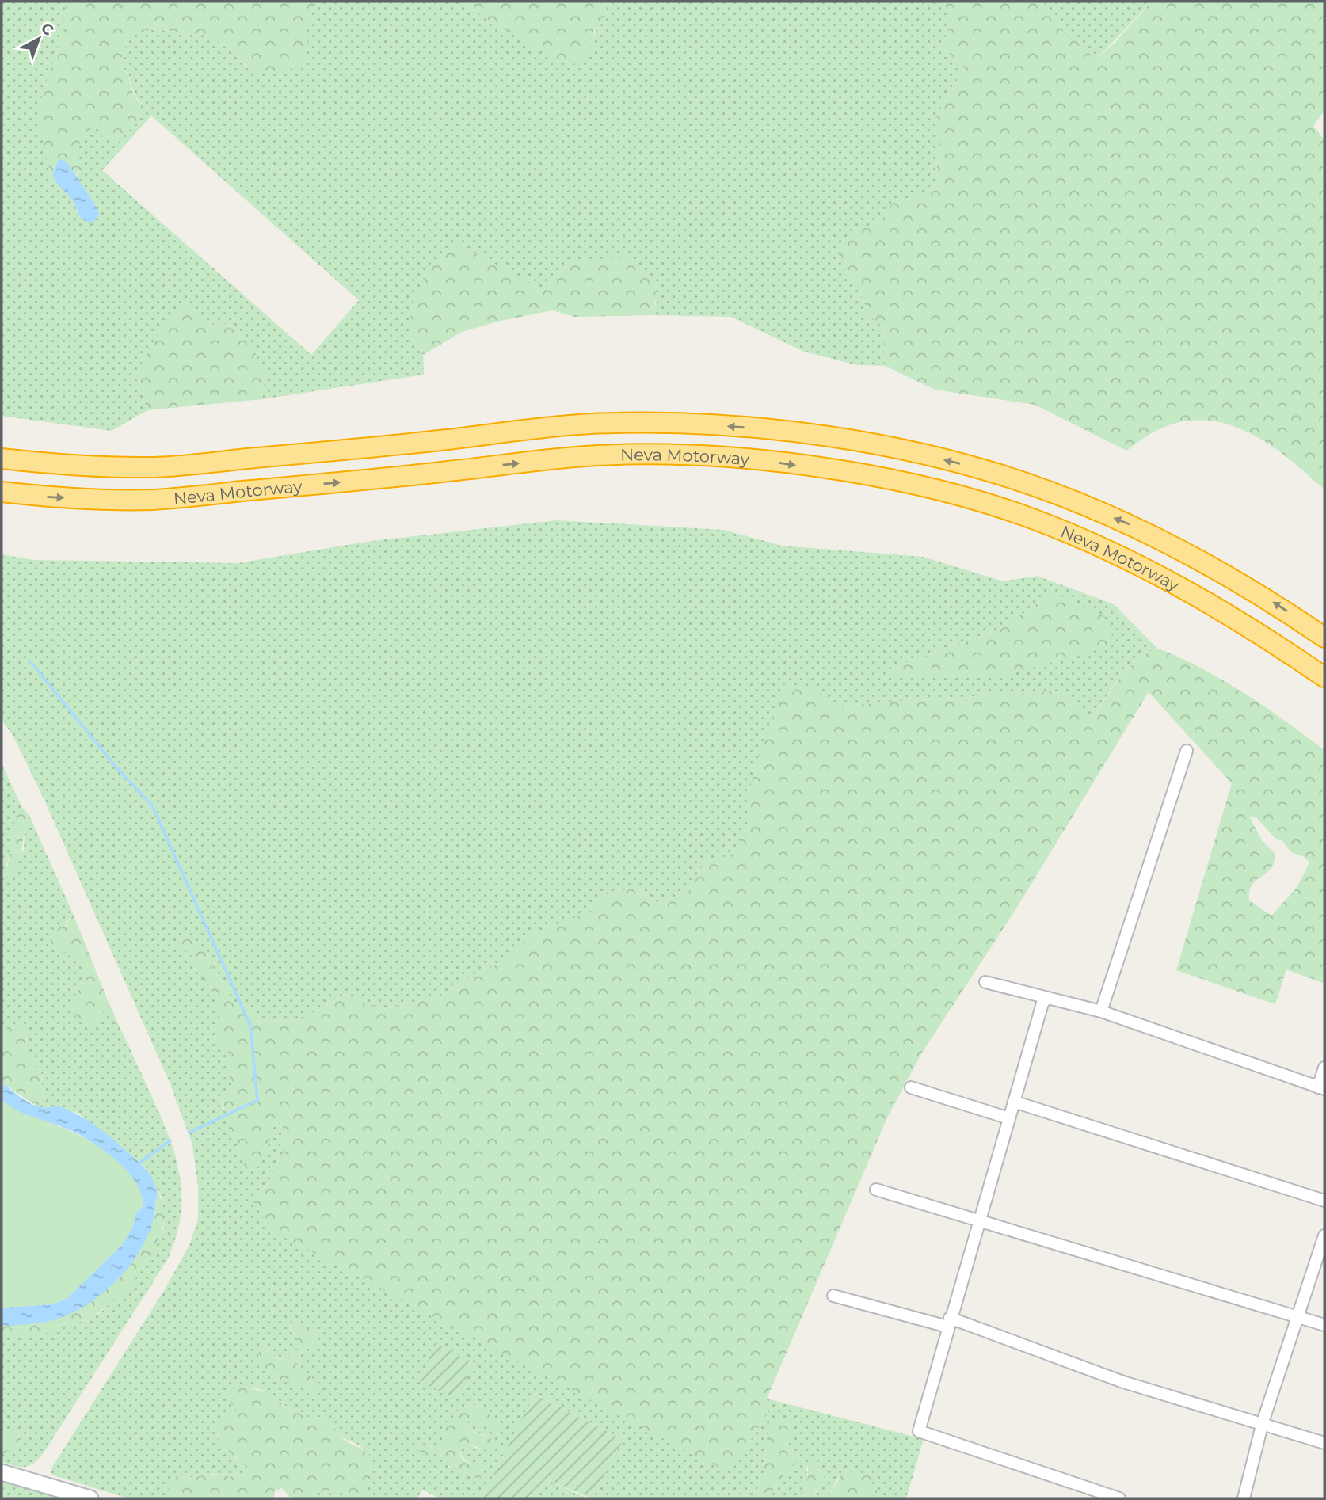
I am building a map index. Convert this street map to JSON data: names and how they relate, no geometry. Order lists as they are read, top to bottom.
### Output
{
  "streets": {
    "highway": ["Neva Motorway"]
  },
  "north": "top right"
}
